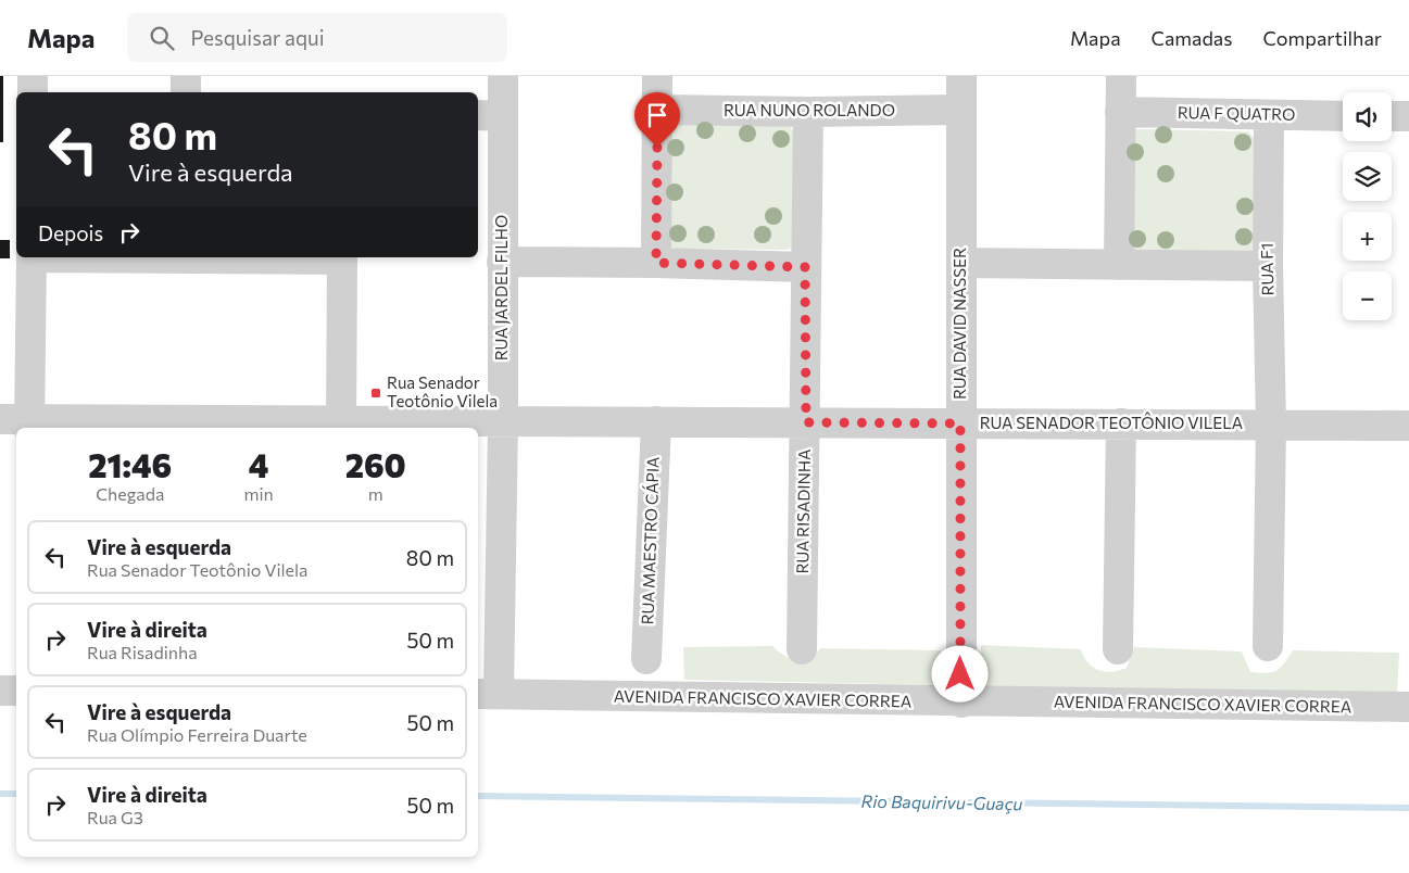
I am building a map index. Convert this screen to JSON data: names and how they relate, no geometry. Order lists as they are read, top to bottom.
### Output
{
  "streets": {
    "street": [
      "RUA NUNO ROLANDO",
      "RUA F QUATRO",
      "RUA F1",
      "RUA JARDEL FILHO",
      "RUA DAVID NASSER",
      "RUA SENADOR TEOTÔNIO VILELA",
      "RUA RISADINHA",
      "RUA MAESTRO CÁPIA",
      "AVENIDA FRANCISCO XAVIER CORREA"
    ]
  },
  "crossings": [
    ["RUA NUNO ROLANDO", "RUA DAVID NASSER"],
    ["RUA NUNO ROLANDO", "RUA RISADINHA"],
    ["RUA F QUATRO", "RUA F1"],
    ["RUA F1", "RUA SENADOR TEOTÔNIO VILELA"],
    ["RUA JARDEL FILHO", "RUA SENADOR TEOTÔNIO VILELA"],
    ["RUA JARDEL FILHO", "AVENIDA FRANCISCO XAVIER CORREA"],
    ["RUA DAVID NASSER", "RUA SENADOR TEOTÔNIO VILELA"],
    ["RUA DAVID NASSER", "AVENIDA FRANCISCO XAVIER CORREA"],
    ["RUA SENADOR TEOTÔNIO VILELA", "RUA RISADINHA"],
    ["RUA SENADOR TEOTÔNIO VILELA", "RUA MAESTRO CÁPIA"]
  ],
  "water": ["Rio Baquirivu-Guaçu"],
  "places": {
    "transit": ["Rua Senador Teotônio Vilela"]
  },
  "page": {
    "header": "Mapa",
    "search": "Pesquisar aqui",
    "nav": ["Mapa", "Camadas", "Compartilhar"],
    "map_buttons": ["+", "−"],
    "turn": ["80 m", "Vire à esquerda"],
    "then": "Depois",
    "eta": [
      "21:46",
      "Chegada",
      "4",
      "min",
      "260",
      "m"
    ],
    "list": [
      {
        "name": "Vire à esquerda",
        "note": "Rua Senador Teotônio Vilela",
        "value": "80 m"
      },
      {
        "name": "Vire à direita",
        "note": "Rua Risadinha",
        "value": "50 m"
      },
      {
        "name": "Vire à esquerda",
        "note": "Rua Olímpio Ferreira Duarte",
        "value": "50 m"
      },
      {
        "name": "Vire à direita",
        "note": "Rua G3",
        "value": "50 m"
      }
    ]
  }
}
